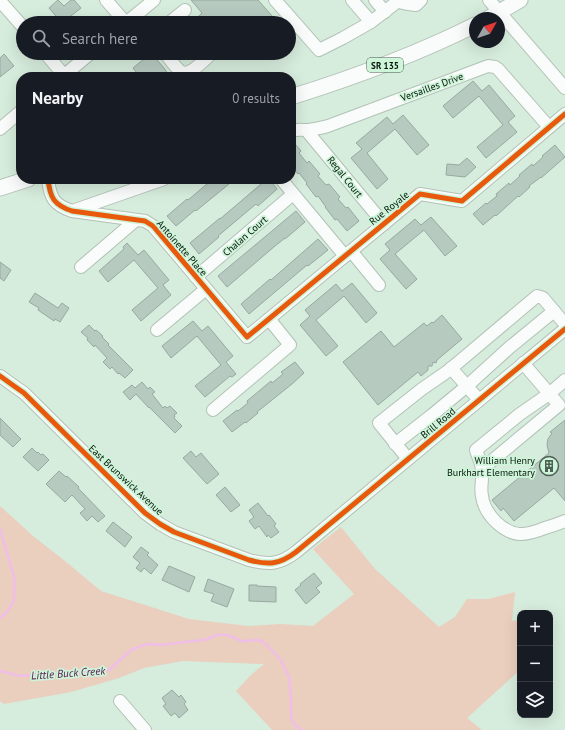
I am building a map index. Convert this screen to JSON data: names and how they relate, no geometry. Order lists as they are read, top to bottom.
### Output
{
  "streets": {
    "main road": ["SR 135"],
    "street": [
      "Versailles Drive",
      "Regal Court",
      "Rue Royale",
      "Chalan Court",
      "Antoinette Place",
      "Brill Road",
      "East Brunswick Avenue"
    ]
  },
  "crossings": [
    ["Versailles Drive", "Regal Court"],
    ["Versailles Drive", "Rue Royale"],
    ["Regal Court", "Rue Royale"],
    ["Rue Royale", "Antoinette Place"],
    ["Chalan Court", "Antoinette Place"],
    ["Brill Road", "East Brunswick Avenue"]
  ],
  "water": ["Little Buck Creek"],
  "places": {
    "building": ["William Henry Burkhart Elementary"]
  },
  "north": "top right",
  "page": {
    "search": "Search here",
    "heading": ["Nearby", "0 results"],
    "map_buttons": ["+", "−"]
  }
}
